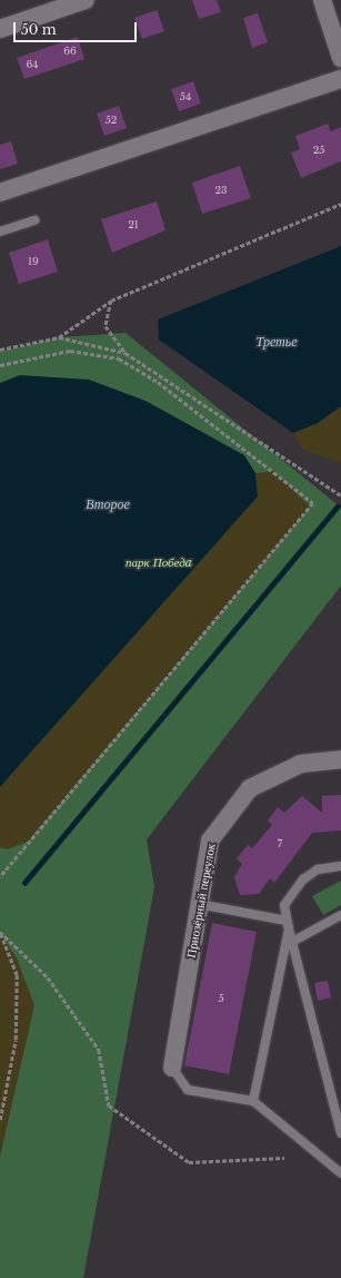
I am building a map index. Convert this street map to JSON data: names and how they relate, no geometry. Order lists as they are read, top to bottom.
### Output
{
  "streets": {
    "street": ["Приозёрный переулок"]
  },
  "water": ["Третье", "Второе"],
  "parks": ["парк Победa"],
  "house_numbers": [
    "66",
    "64",
    "54",
    "52",
    "25",
    "23",
    "21",
    "19",
    "7",
    "5"
  ],
  "scale_bar": "50 m"
}
